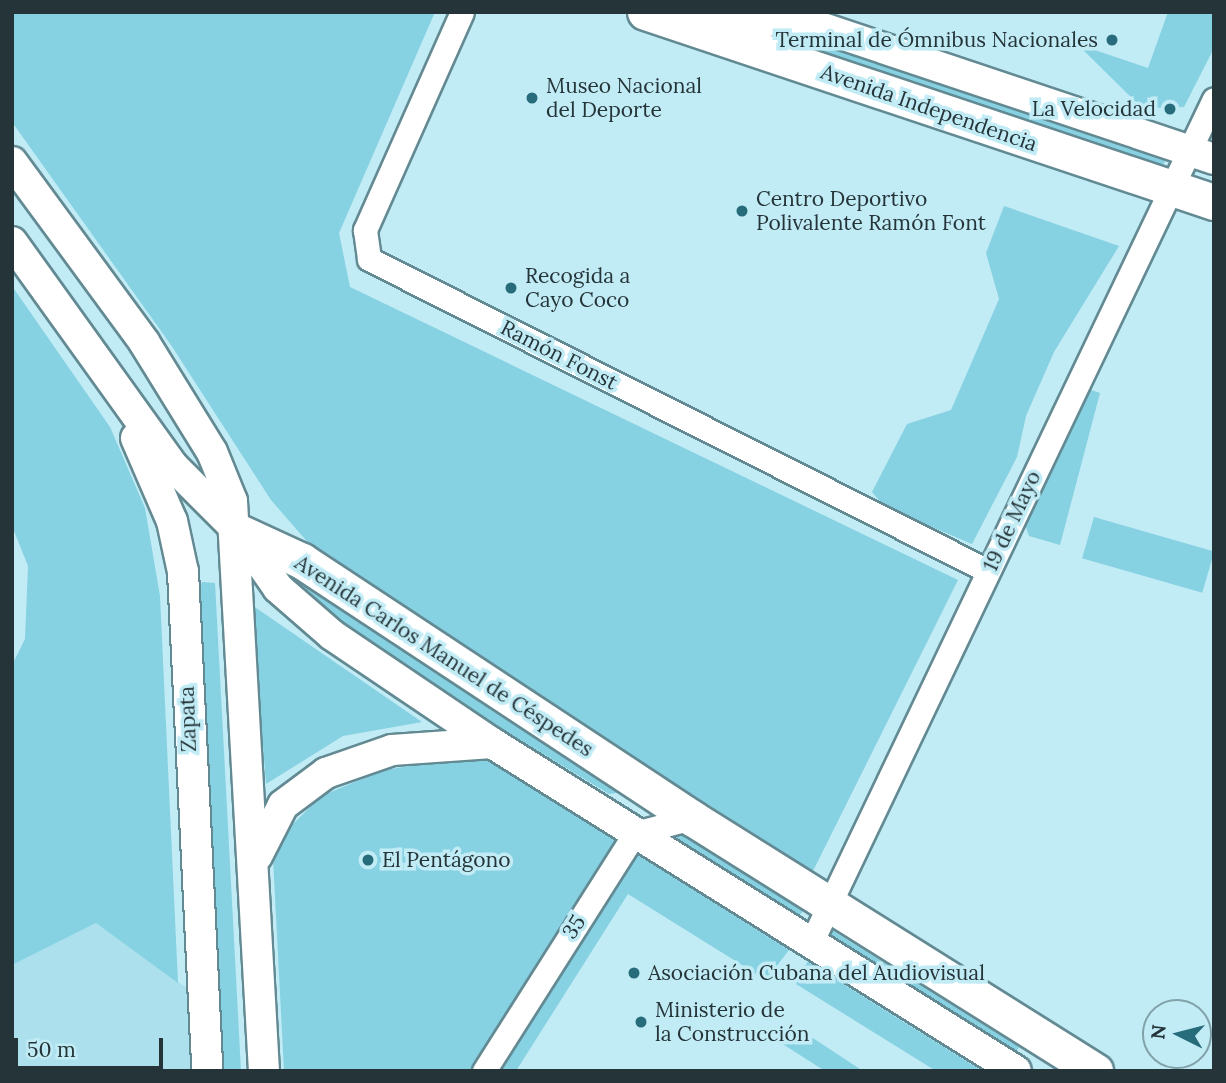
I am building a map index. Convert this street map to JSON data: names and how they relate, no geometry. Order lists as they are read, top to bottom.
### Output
{
  "streets": {
    "highway": ["Avenida Independencia", "Avenida Carlos Manuel de Céspedes"],
    "main road": ["Zapata"],
    "street": ["Ramón Fonst", "19 de Mayo", "35"]
  },
  "crossings": [
    ["Avenida Independencia", "19 de Mayo"],
    ["Ramón Fonst", "19 de Mayo"],
    ["19 de Mayo", "Avenida Carlos Manuel de Céspedes"],
    ["Avenida Carlos Manuel de Céspedes", "Zapata"],
    ["Avenida Carlos Manuel de Céspedes", "35"]
  ],
  "places": [
    "Terminal de Ómnibus Nacionales",
    "Museo Nacional del Deporte",
    "La Velocidad",
    "Centro Deportivo Polivalente Ramón Font",
    "Recogida a Cayo Coco",
    "El Pentágono",
    "Asociación Cubana del Audiovisual",
    "Ministerio de la Construcción"
  ],
  "scale_bar": "50 m",
  "north": "left"
}
